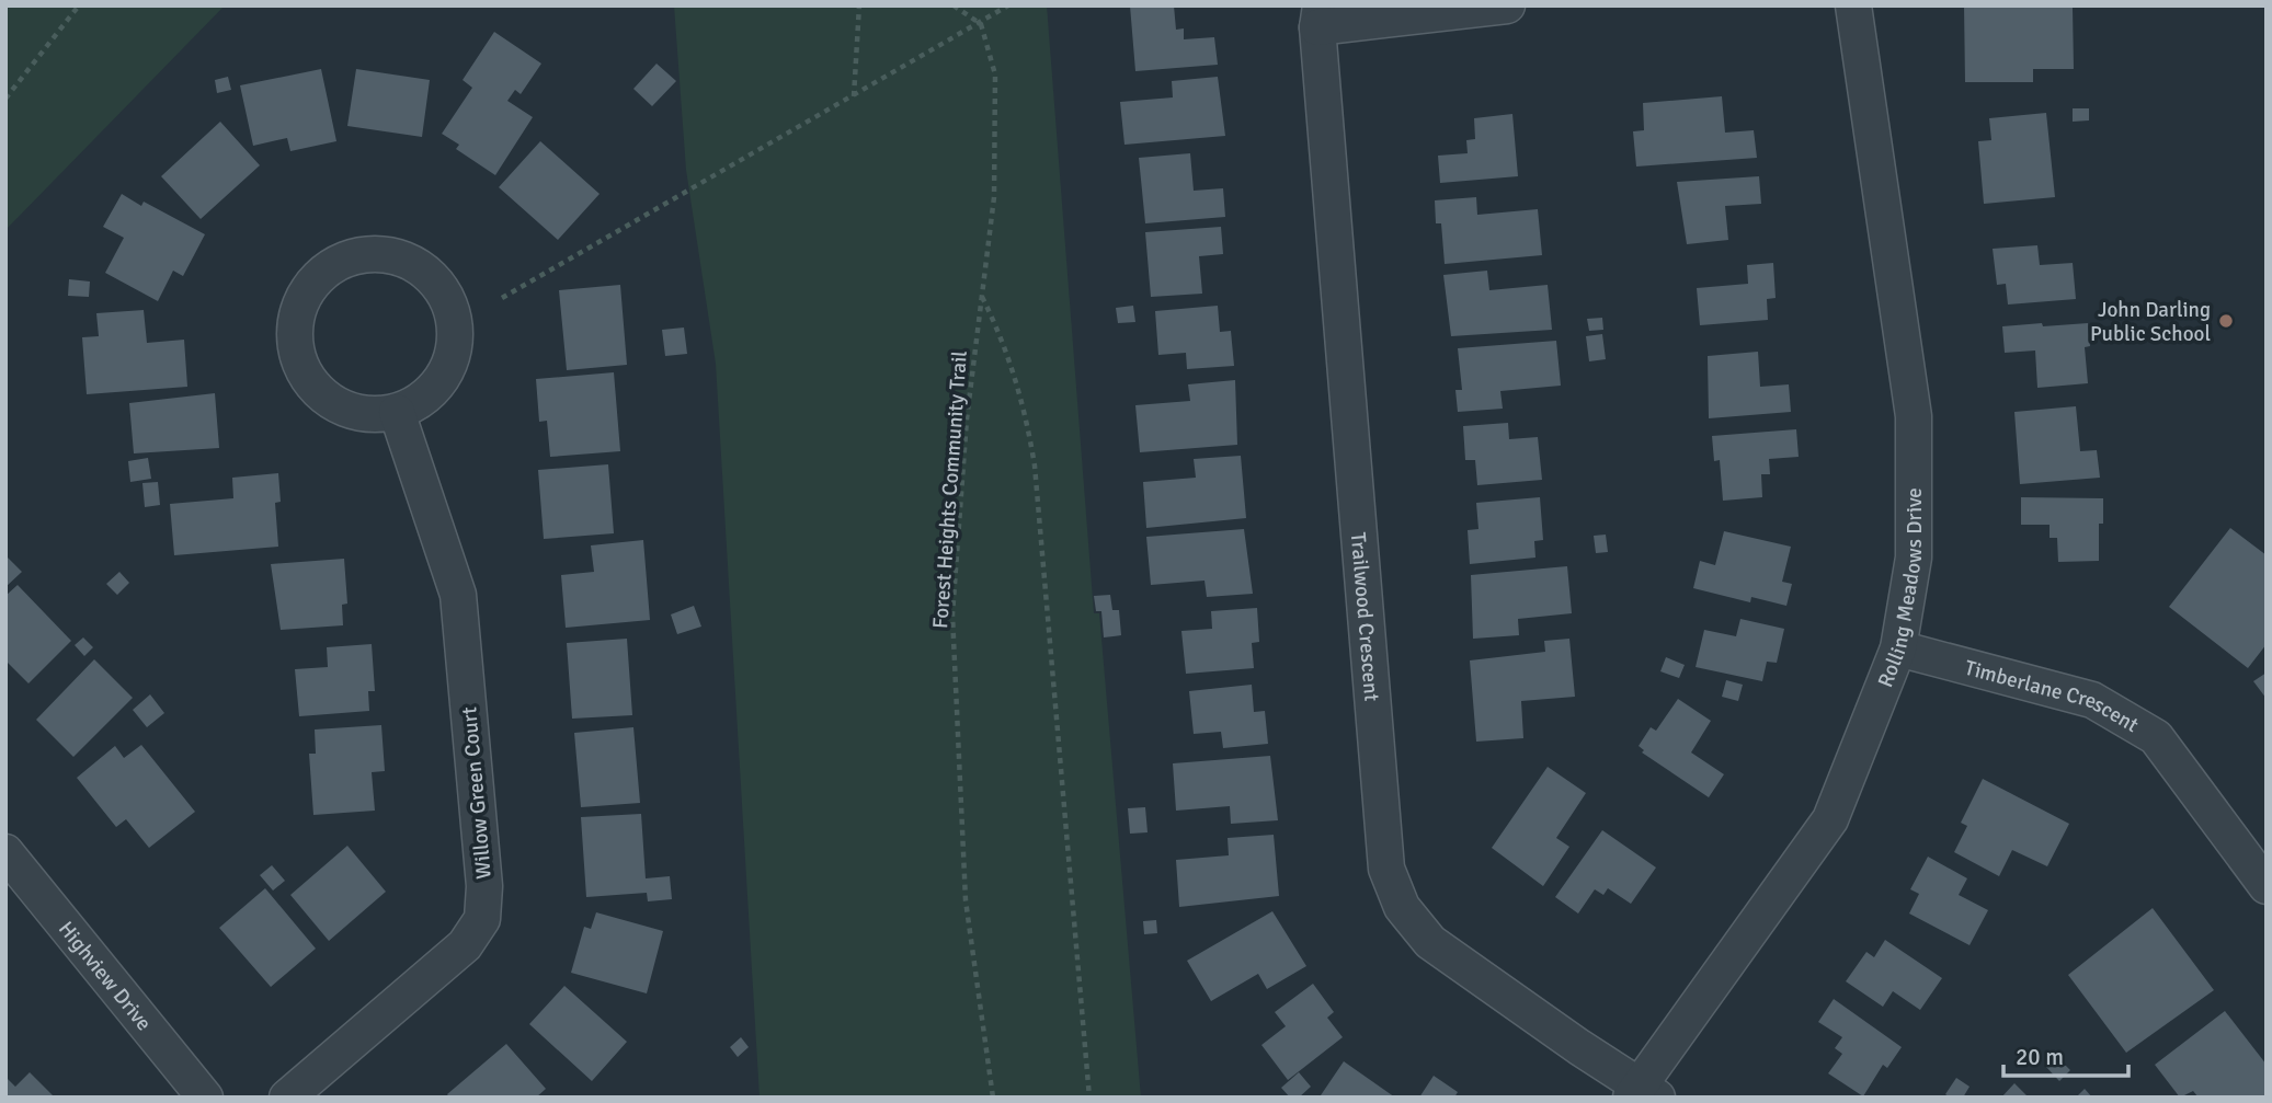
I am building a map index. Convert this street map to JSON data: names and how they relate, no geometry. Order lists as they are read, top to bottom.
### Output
{
  "streets": {
    "street": [
      "Rolling Meadows Drive",
      "Trailwood Crescent",
      "Timberlane Crescent",
      "Willow Green Court",
      "Highview Drive"
    ],
    "path": ["Forest Heights Community Trail"]
  },
  "crossings": [
    ["Rolling Meadows Drive", "Trailwood Crescent"],
    ["Rolling Meadows Drive", "Timberlane Crescent"]
  ],
  "places": ["John Darling Public School"],
  "scale_bar": "20 m"
}
